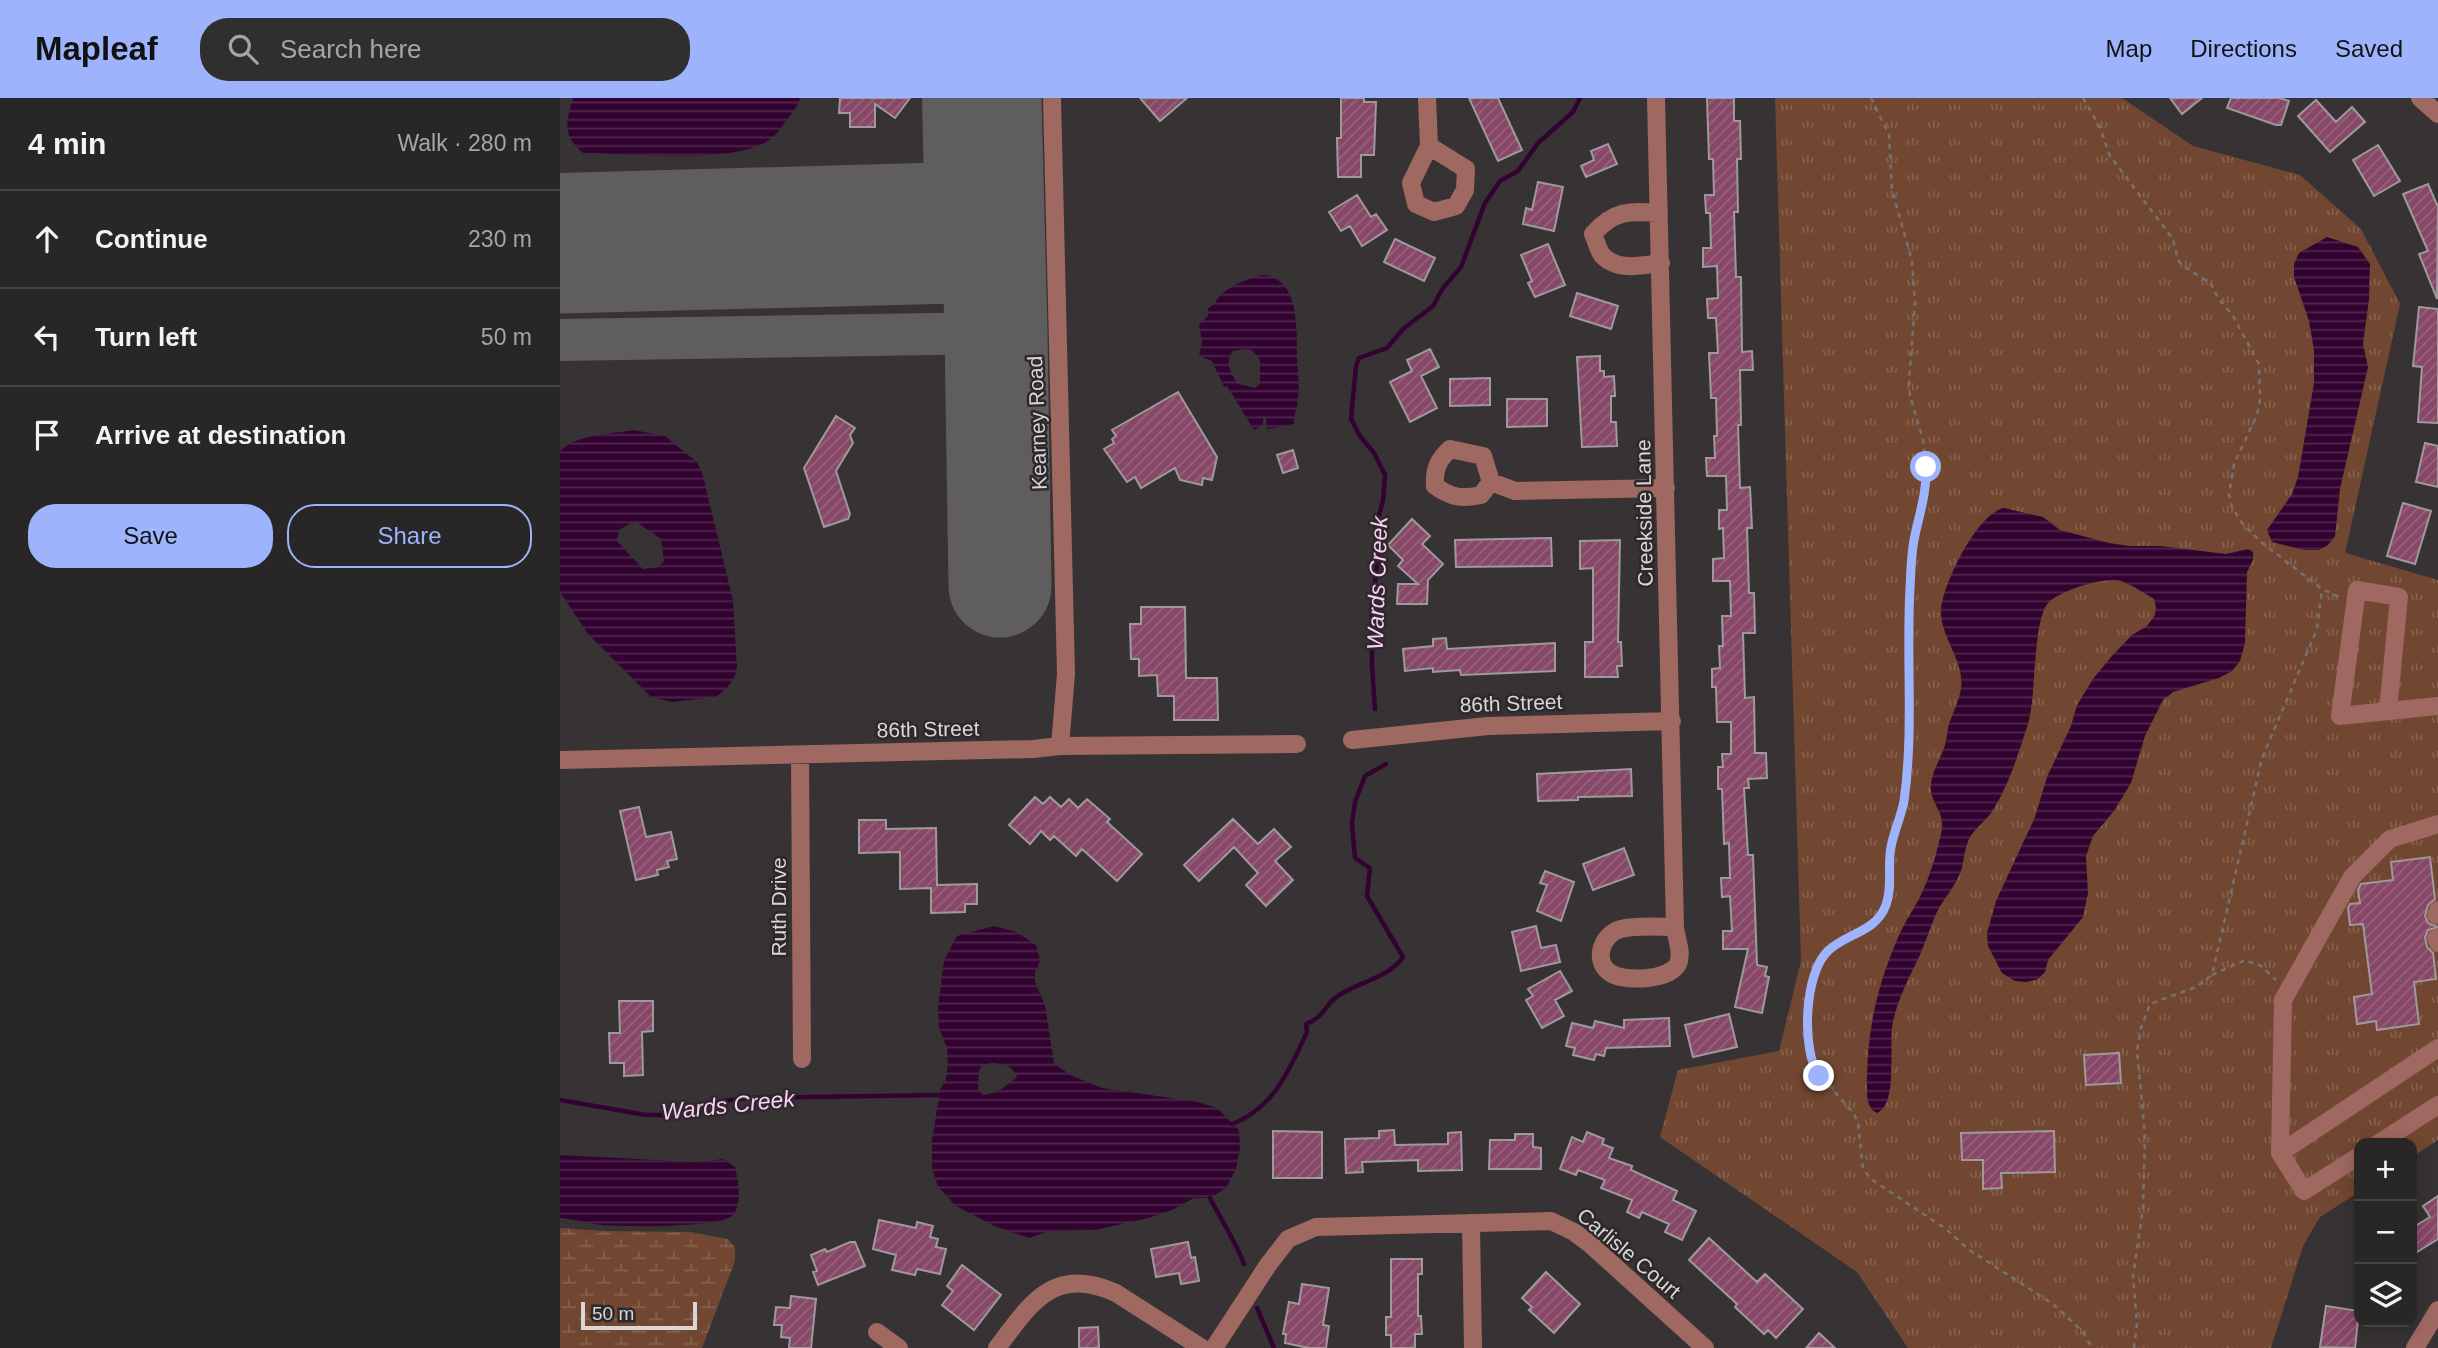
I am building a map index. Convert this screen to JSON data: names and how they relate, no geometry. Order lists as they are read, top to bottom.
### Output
{
  "streets": {
    "street": [
      "Kearney Road",
      "Creekside Lane",
      "86th Street",
      "Ruth Drive",
      "Carlisle Court"
    ]
  },
  "crossings": [
    ["Kearney Road", "86th Street"],
    ["Creekside Lane", "86th Street"],
    ["86th Street", "Ruth Drive"]
  ],
  "water": ["Wards Creek"],
  "scale_bar": "50 m",
  "page": {
    "header": "Mapleaf",
    "search": "Search here",
    "nav": ["Map", "Directions", "Saved"],
    "heading": ["4 min", "Walk · 280 m"],
    "list": [
      ["Continue", "230 m"],
      ["Turn left", "50 m"],
      "Arrive at destination"
    ],
    "buttons": ["Save", "Share"],
    "map_buttons": ["+", "−"],
    "scale": "50 m"
  }
}
